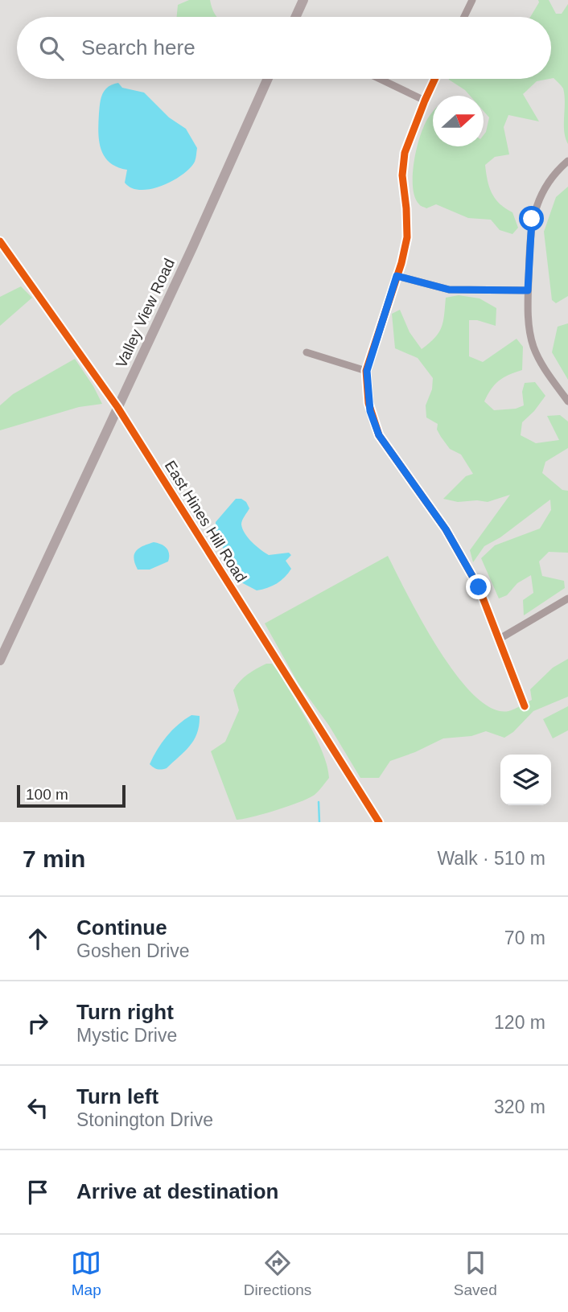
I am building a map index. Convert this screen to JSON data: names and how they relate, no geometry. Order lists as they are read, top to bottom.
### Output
{
  "streets": {
    "main road": ["Valley View Road"],
    "street": ["East Hines Hill Road"]
  },
  "crossings": [
    ["Valley View Road", "East Hines Hill Road"]
  ],
  "scale_bar": "100 m",
  "north": "right",
  "page": {
    "search": "Search here",
    "scale": "100 m",
    "heading": ["7 min", "Walk · 510 m"],
    "list": [
      ["Continue", "Goshen Drive", "70 m"],
      ["Turn right", "Mystic Drive", "120 m"],
      ["Turn left", "Stonington Drive", "320 m"],
      "Arrive at destination"
    ],
    "nav": ["Map", "Directions", "Saved"]
  }
}
